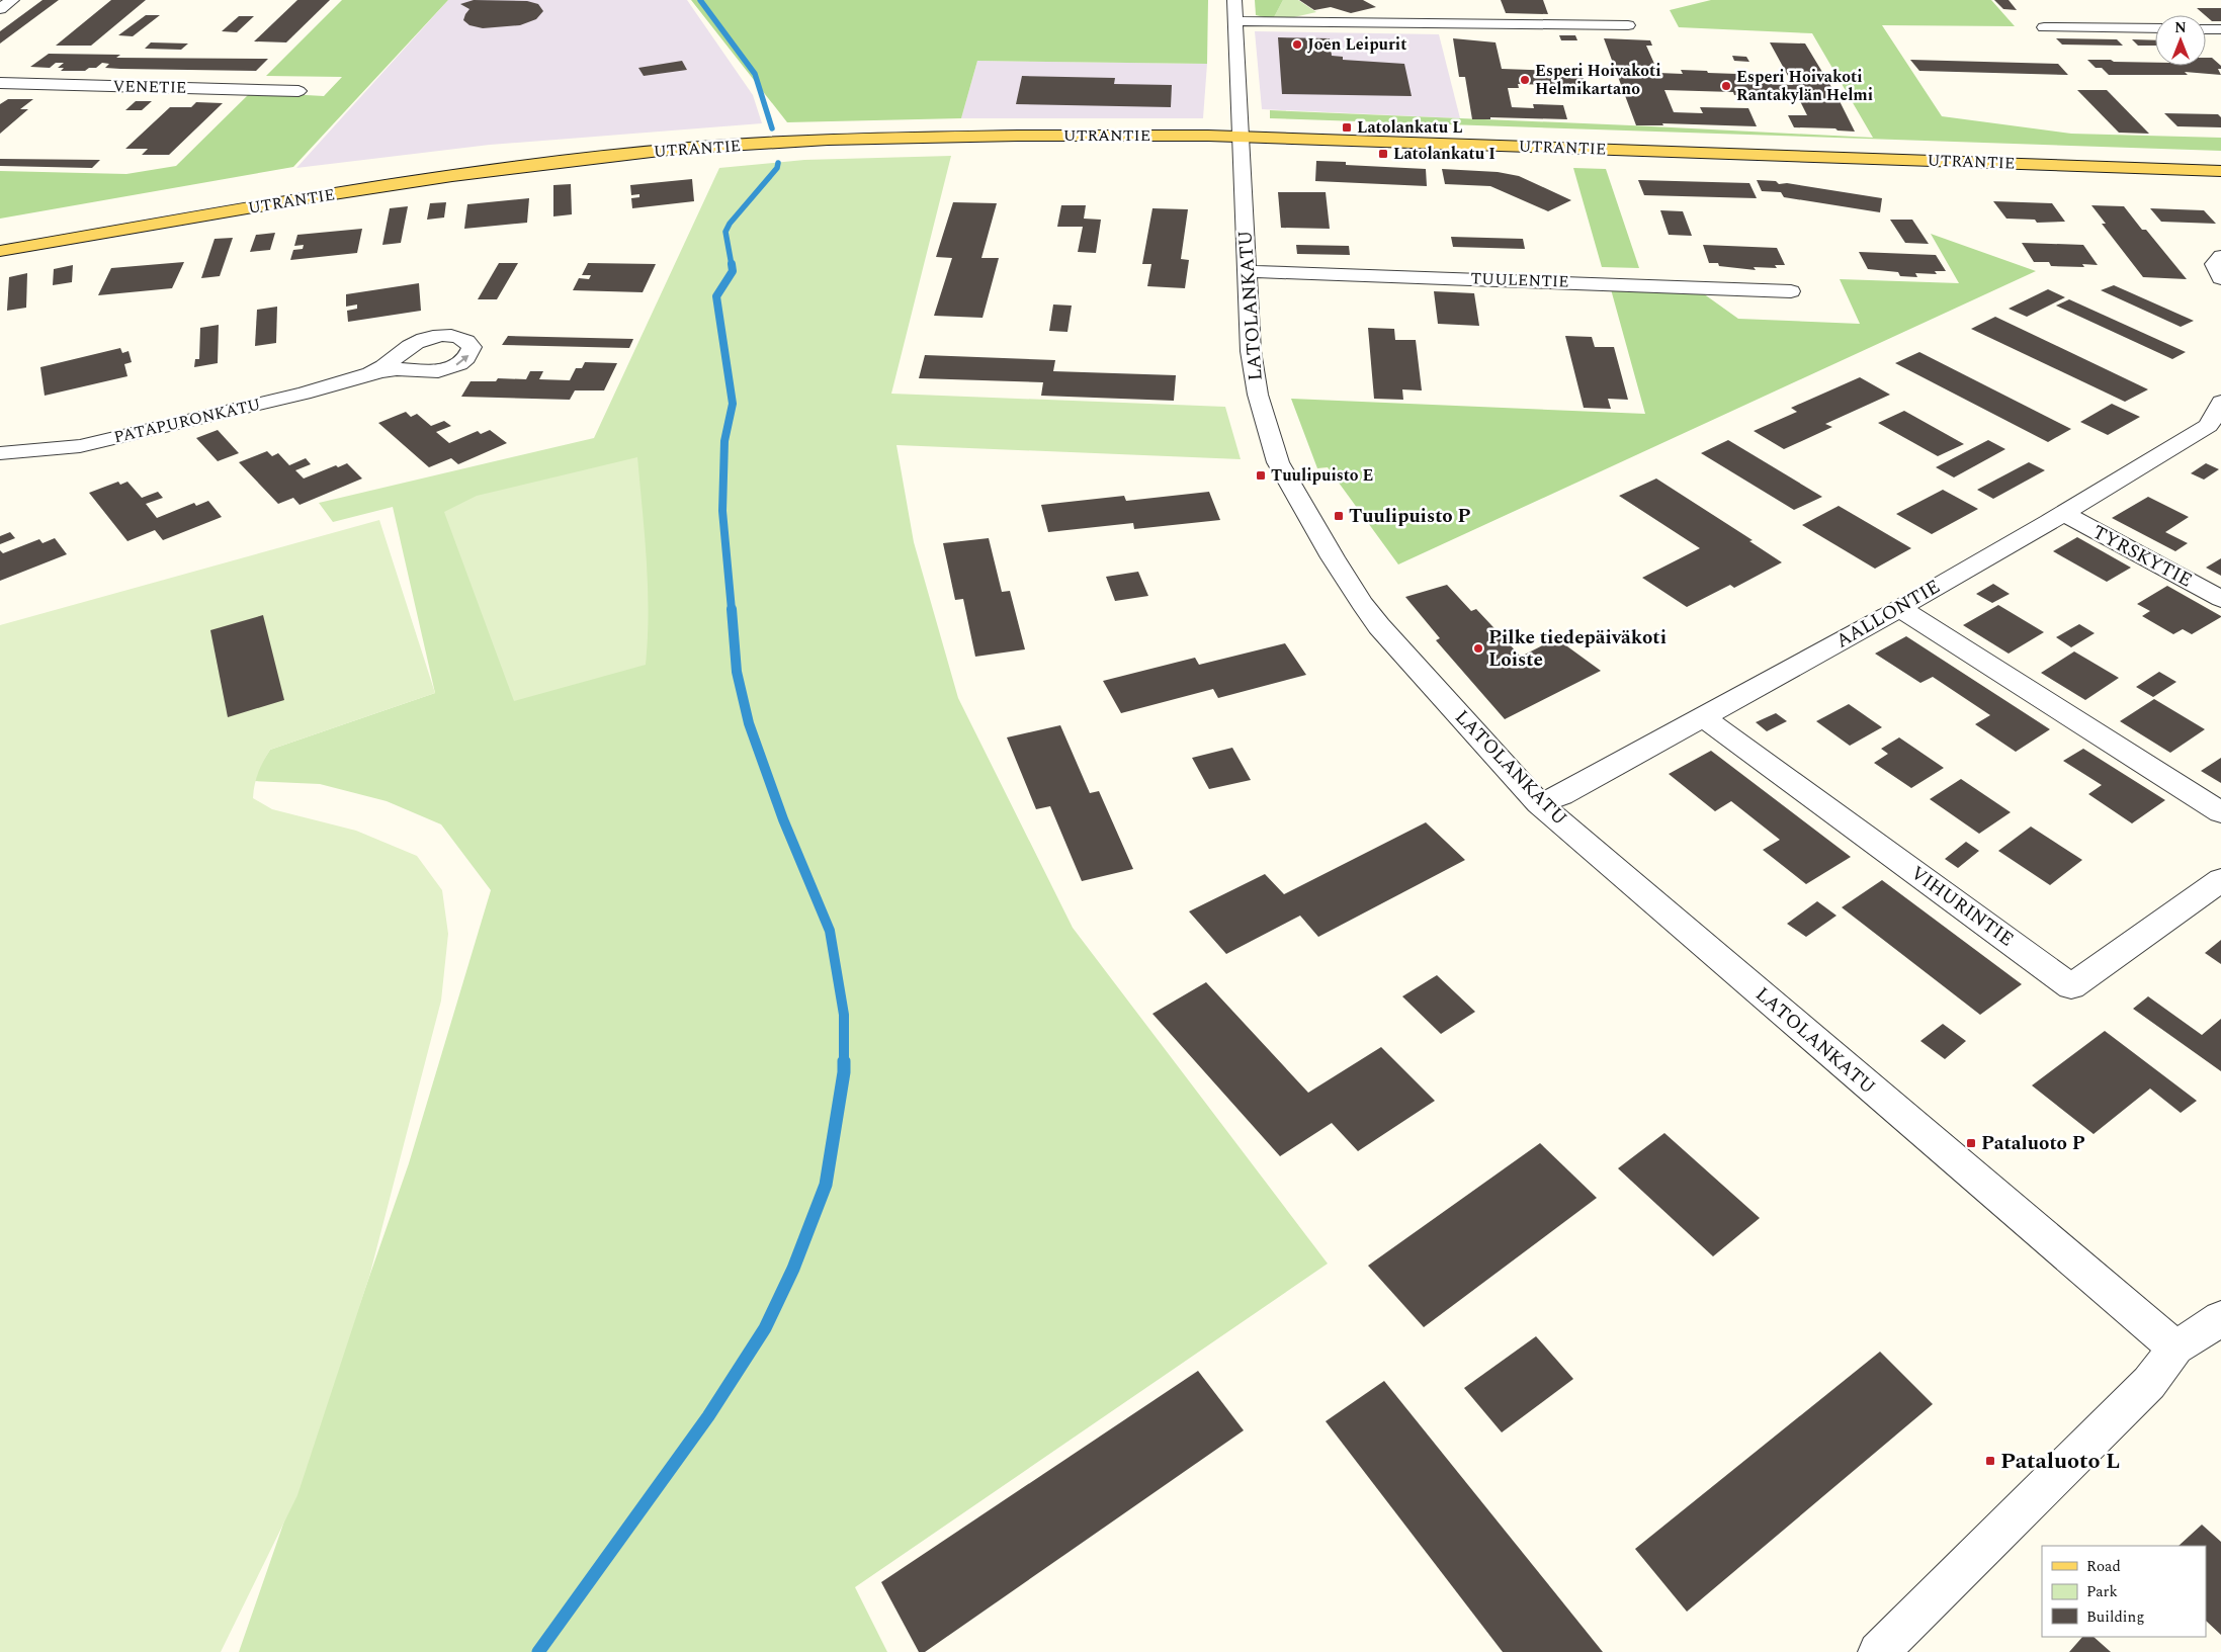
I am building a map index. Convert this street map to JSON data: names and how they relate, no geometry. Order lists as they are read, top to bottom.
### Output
{
  "streets": {
    "main road": ["UTRANTIE"],
    "street": [
      "VENETIE",
      "TUULENTIE",
      "LATOLANKATU",
      "PATAPURONKATU",
      "TYRSKYTIE",
      "AALLONTIE",
      "VIHURINTIE"
    ]
  },
  "crossings": [
    ["UTRANTIE", "LATOLANKATU"],
    ["TUULENTIE", "LATOLANKATU"],
    ["LATOLANKATU", "AALLONTIE"],
    ["TYRSKYTIE", "AALLONTIE"],
    ["AALLONTIE", "VIHURINTIE"]
  ],
  "places": {
    "other": [
      "Joen Leipurit",
      "Esperi Hoivakoti Helmikartano",
      "Esperi Hoivakoti Rantakylän Helmi",
      "Pilke tiedepäiväkoti Loiste"
    ],
    "transit": [
      "Latolankatu L",
      "Latolankatu I",
      "Tuulipuisto E",
      "Tuulipuisto P",
      "Pataluoto P",
      "Pataluoto L"
    ]
  },
  "legend": ["Road", "Park", "Building"],
  "north": "top"
}
